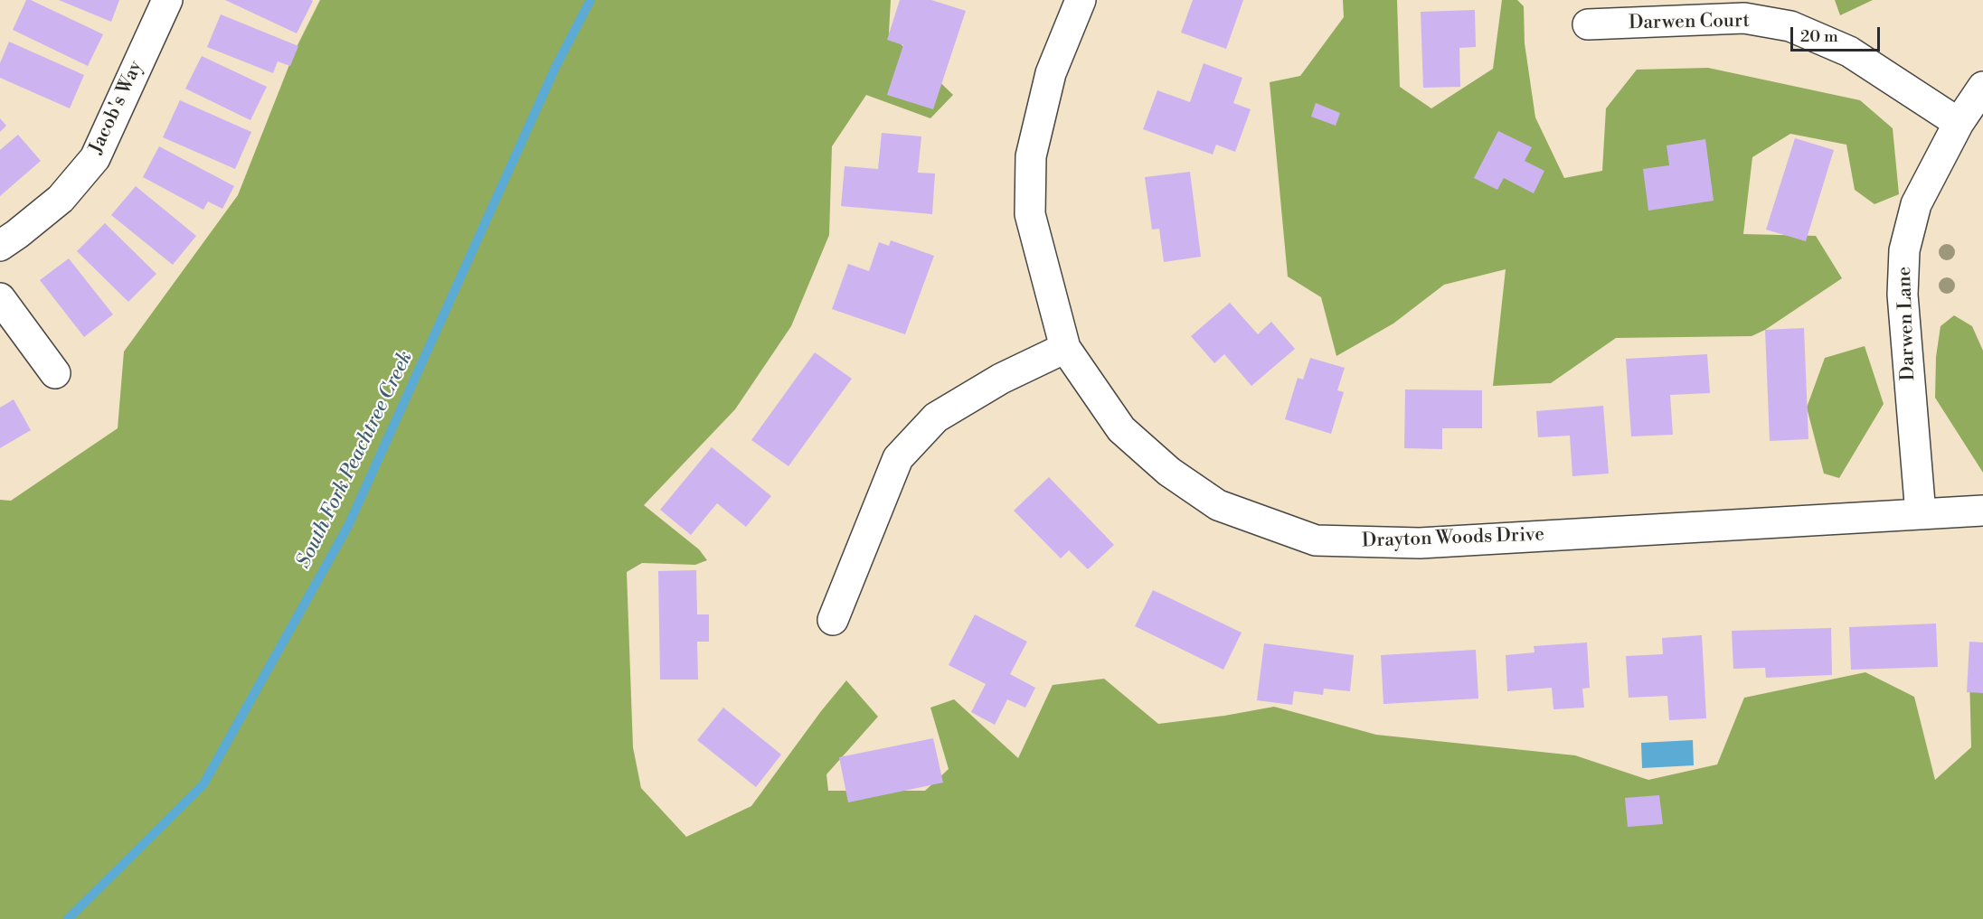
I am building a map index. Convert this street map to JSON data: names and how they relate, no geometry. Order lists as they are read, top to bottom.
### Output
{
  "streets": {
    "street": [
      "Darwen Court",
      "Jacob's Way",
      "Darwen Lane",
      "Drayton Woods Drive"
    ]
  },
  "crossings": [
    ["Darwen Court", "Darwen Lane"],
    ["Darwen Lane", "Drayton Woods Drive"]
  ],
  "water": ["South Fork Peachtree Creek"],
  "scale_bar": "20 m"
}
